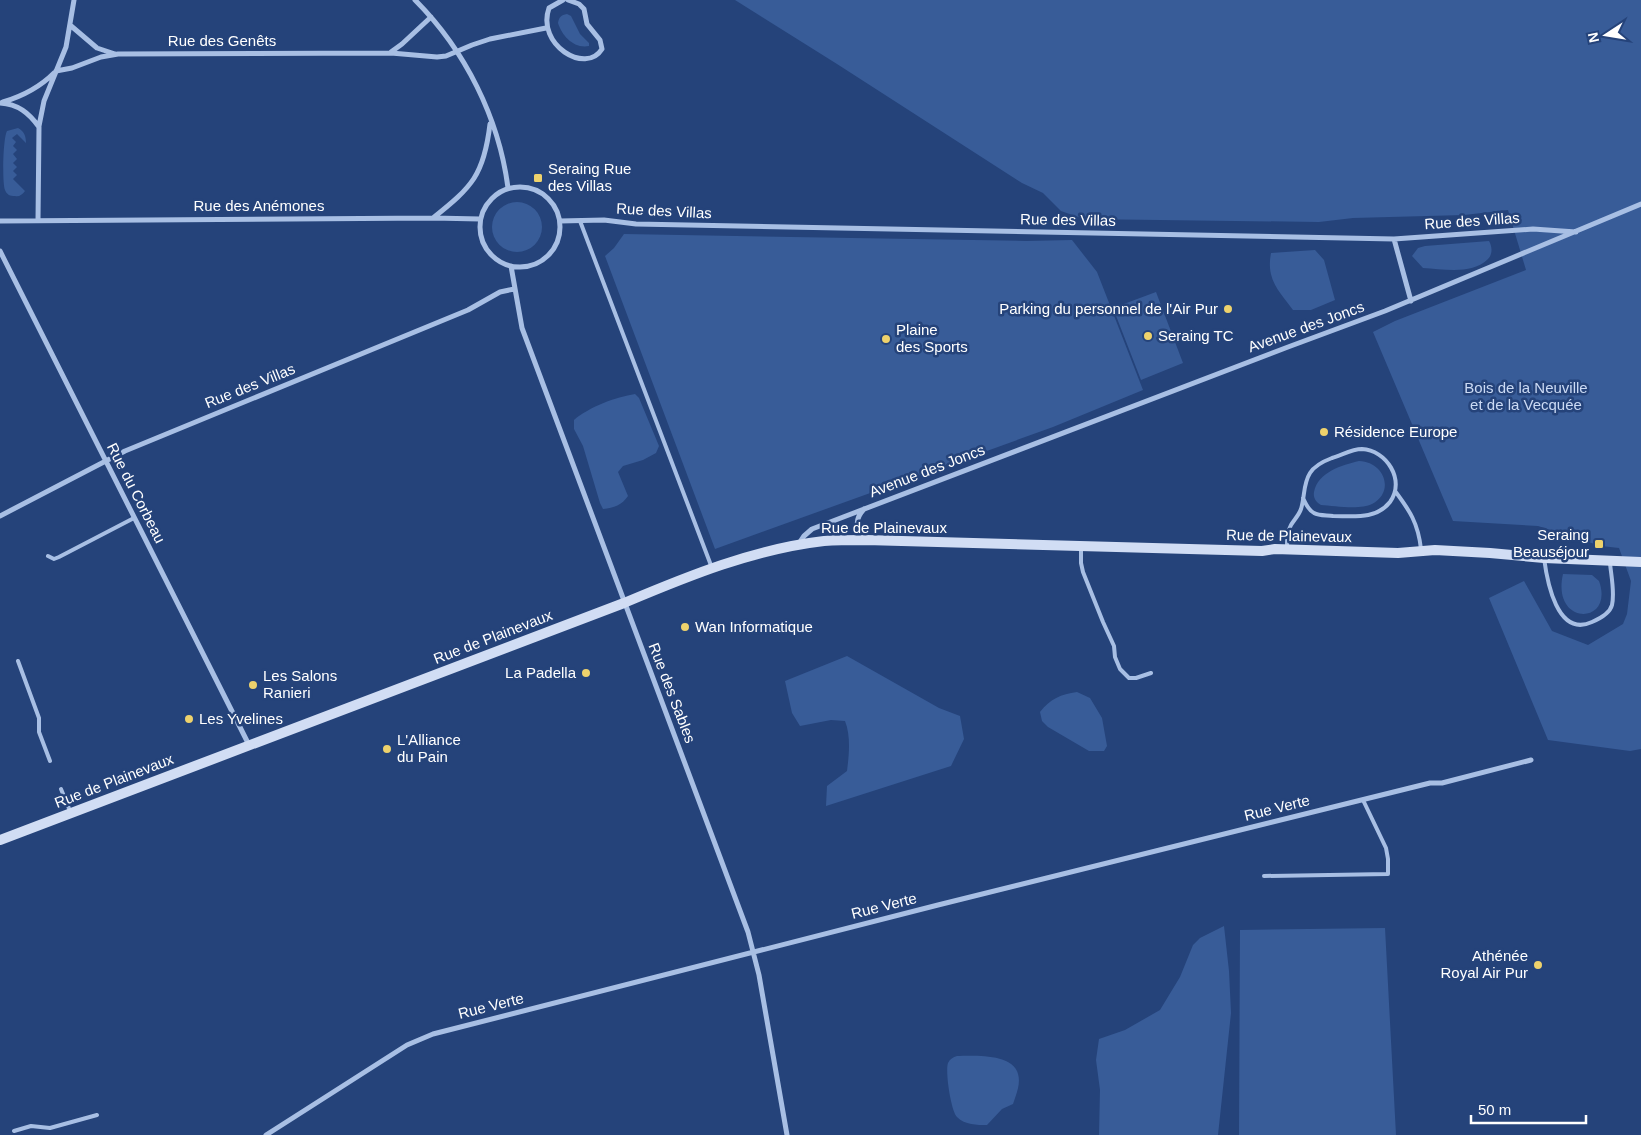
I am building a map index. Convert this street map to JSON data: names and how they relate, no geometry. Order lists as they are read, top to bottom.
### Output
{
  "streets": {
    "street": [
      "Rue des Genêts",
      "Rue des Anémones",
      "Rue des Villas",
      "Avenue des Joncs",
      "Rue du Corbeau",
      "Rue de Plainevaux",
      "Rue des Sables",
      "Rue Verte"
    ]
  },
  "crossings": [
    ["Rue des Anémones", "Rue des Villas"],
    ["Rue des Anémones", "Rue des Sables"],
    ["Rue des Villas", "Avenue des Joncs"],
    ["Rue des Villas", "Rue du Corbeau"],
    ["Rue des Villas", "Rue des Sables"],
    ["Avenue des Joncs", "Rue de Plainevaux"],
    ["Rue du Corbeau", "Rue de Plainevaux"],
    ["Rue de Plainevaux", "Rue des Sables"],
    ["Rue des Sables", "Rue Verte"]
  ],
  "parks": ["Bois de la Neuville et de la Vecquée"],
  "places": {
    "transit": ["Seraing Rue des Villas", "Seraing Beauséjour"],
    "other": [
      "Parking du personnel de l'Air Pur",
      "Seraing TC",
      "Plaine des Sports",
      "Résidence Europe",
      "Wan Informatique",
      "La Padella",
      "Les Salons Ranieri",
      "Les Yvelines",
      "L'Alliance du Pain",
      "Athénée Royal Air Pur"
    ]
  },
  "scale_bar": "50 m",
  "north": "left"
}
